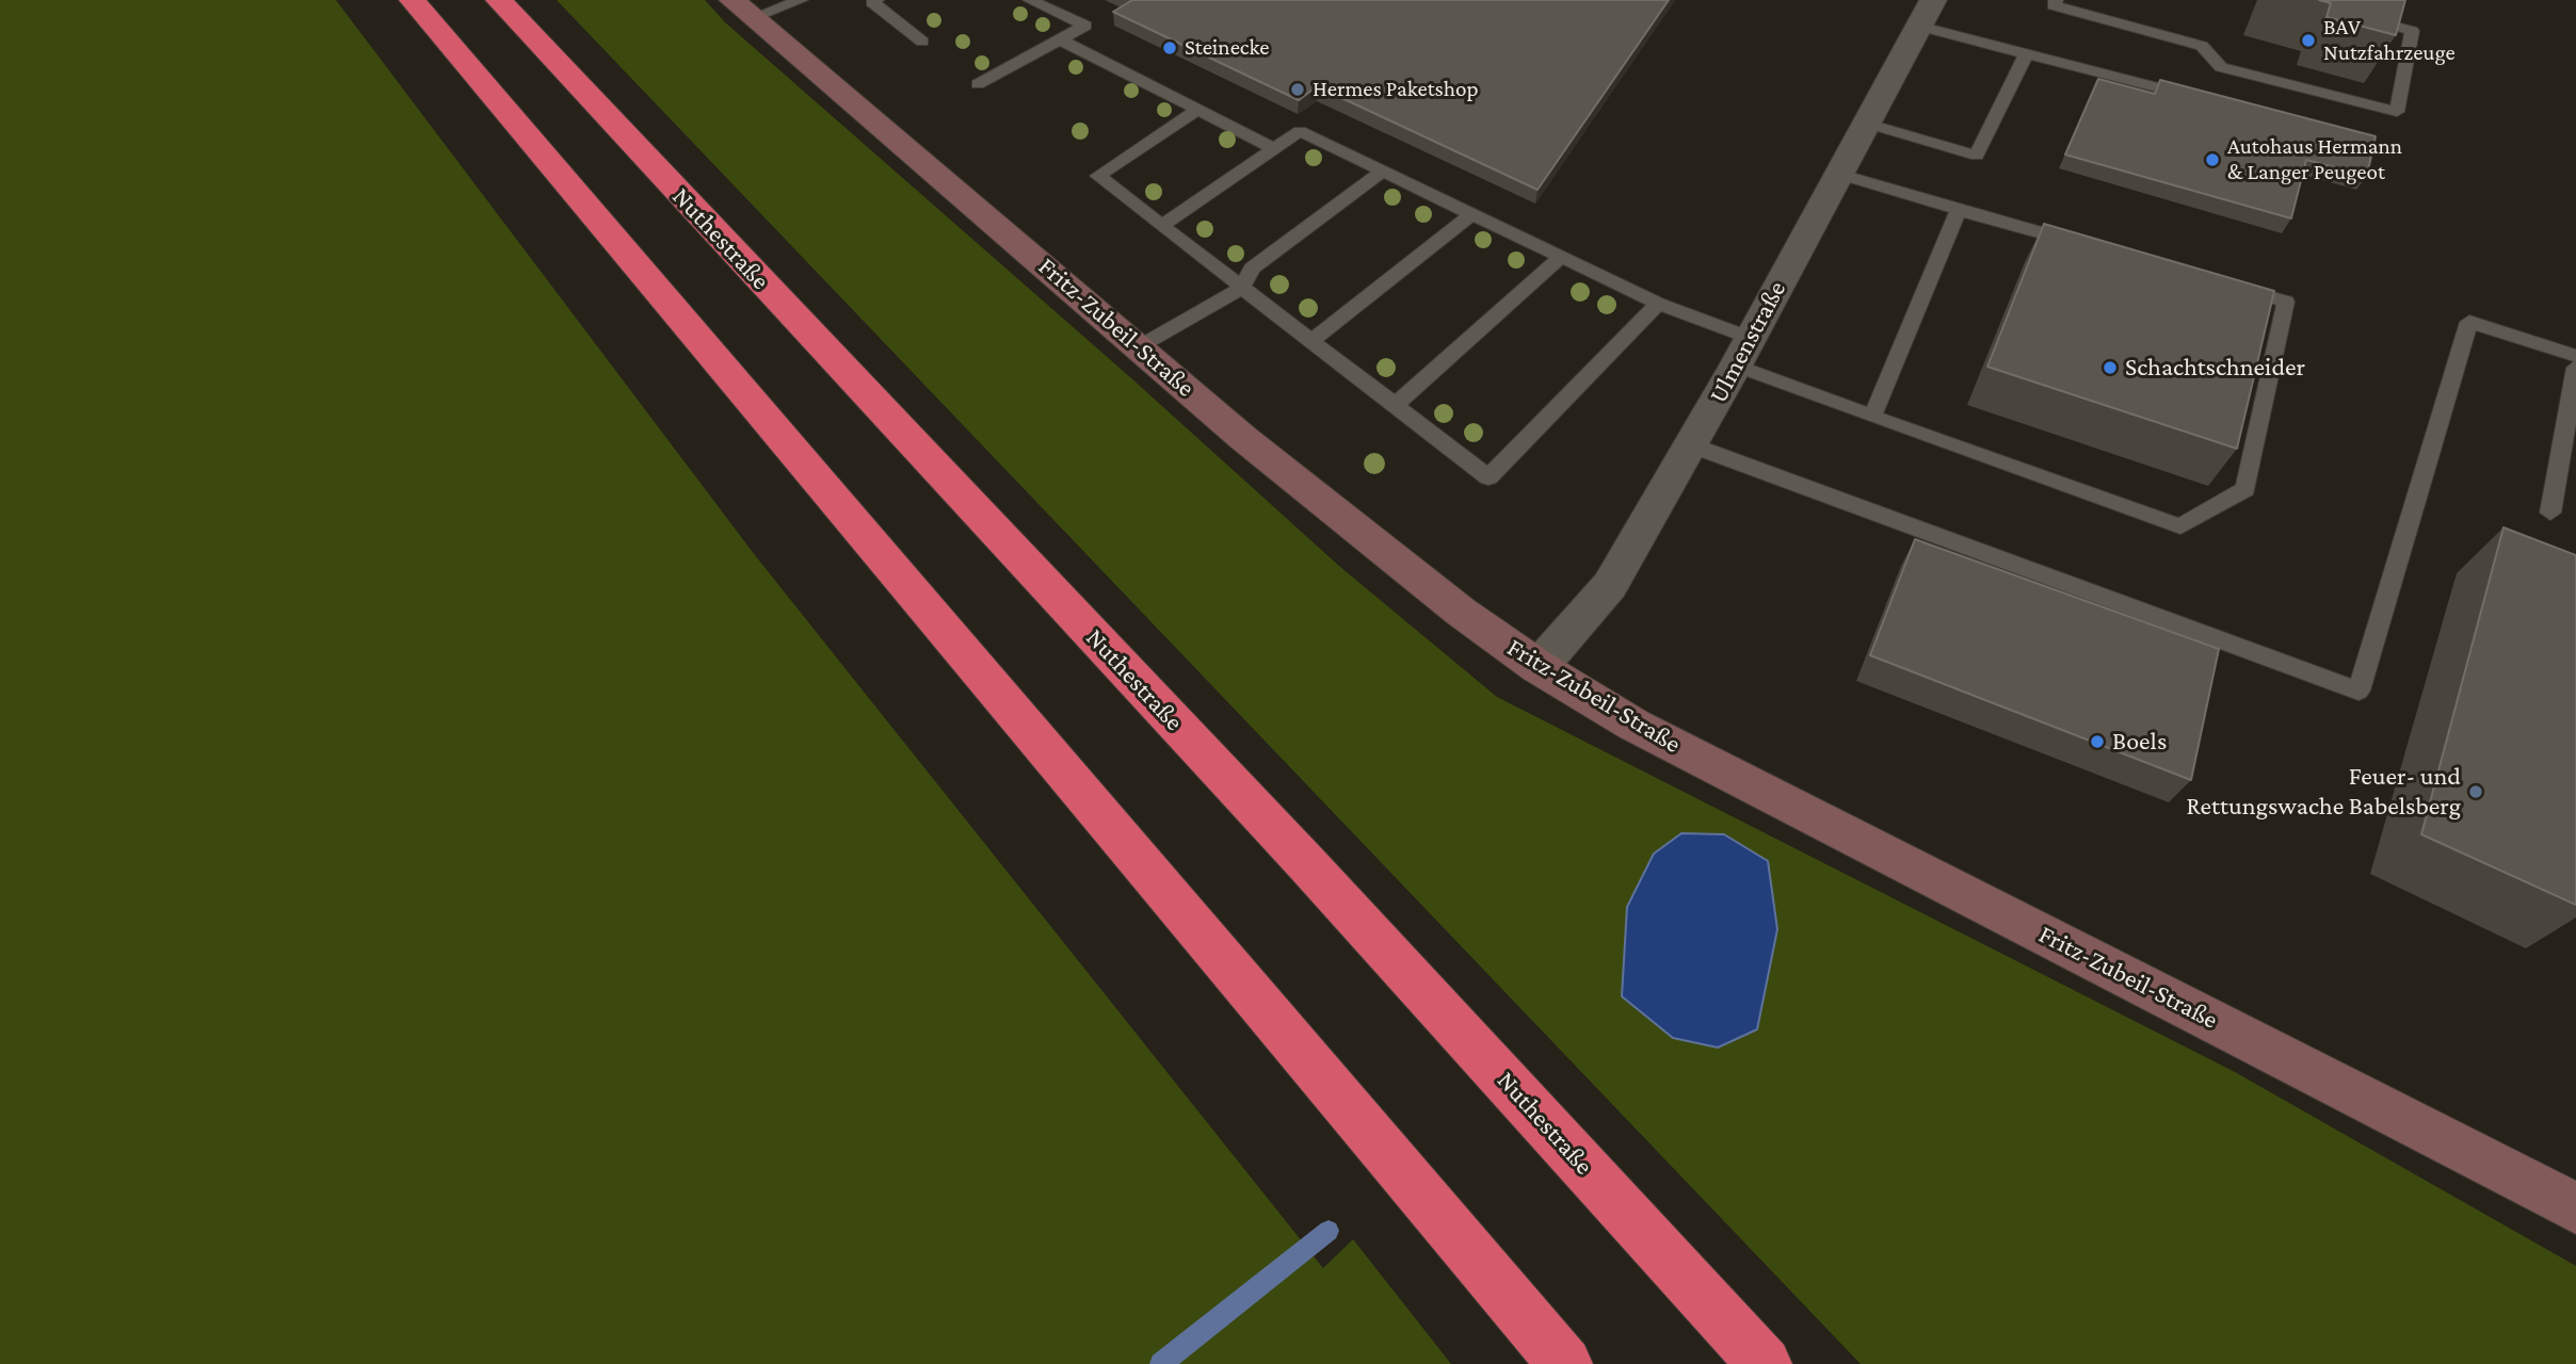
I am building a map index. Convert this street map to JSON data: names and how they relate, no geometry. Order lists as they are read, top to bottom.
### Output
{
  "streets": {
    "highway": ["Nuthestraße"],
    "street": ["Fritz-Zubeil-Straße", "Ulmenstraße"]
  },
  "crossings": [
    ["Fritz-Zubeil-Straße", "Ulmenstraße"]
  ],
  "places": [
    "BAV Nutzfahrzeuge",
    "Steinecke",
    "Hermes Paketshop",
    "Autohaus Hermann & Langer Peugeot",
    "Schachtschneider",
    "Boels",
    "Feuer- und Rettungswache Babelsberg"
  ]
}
